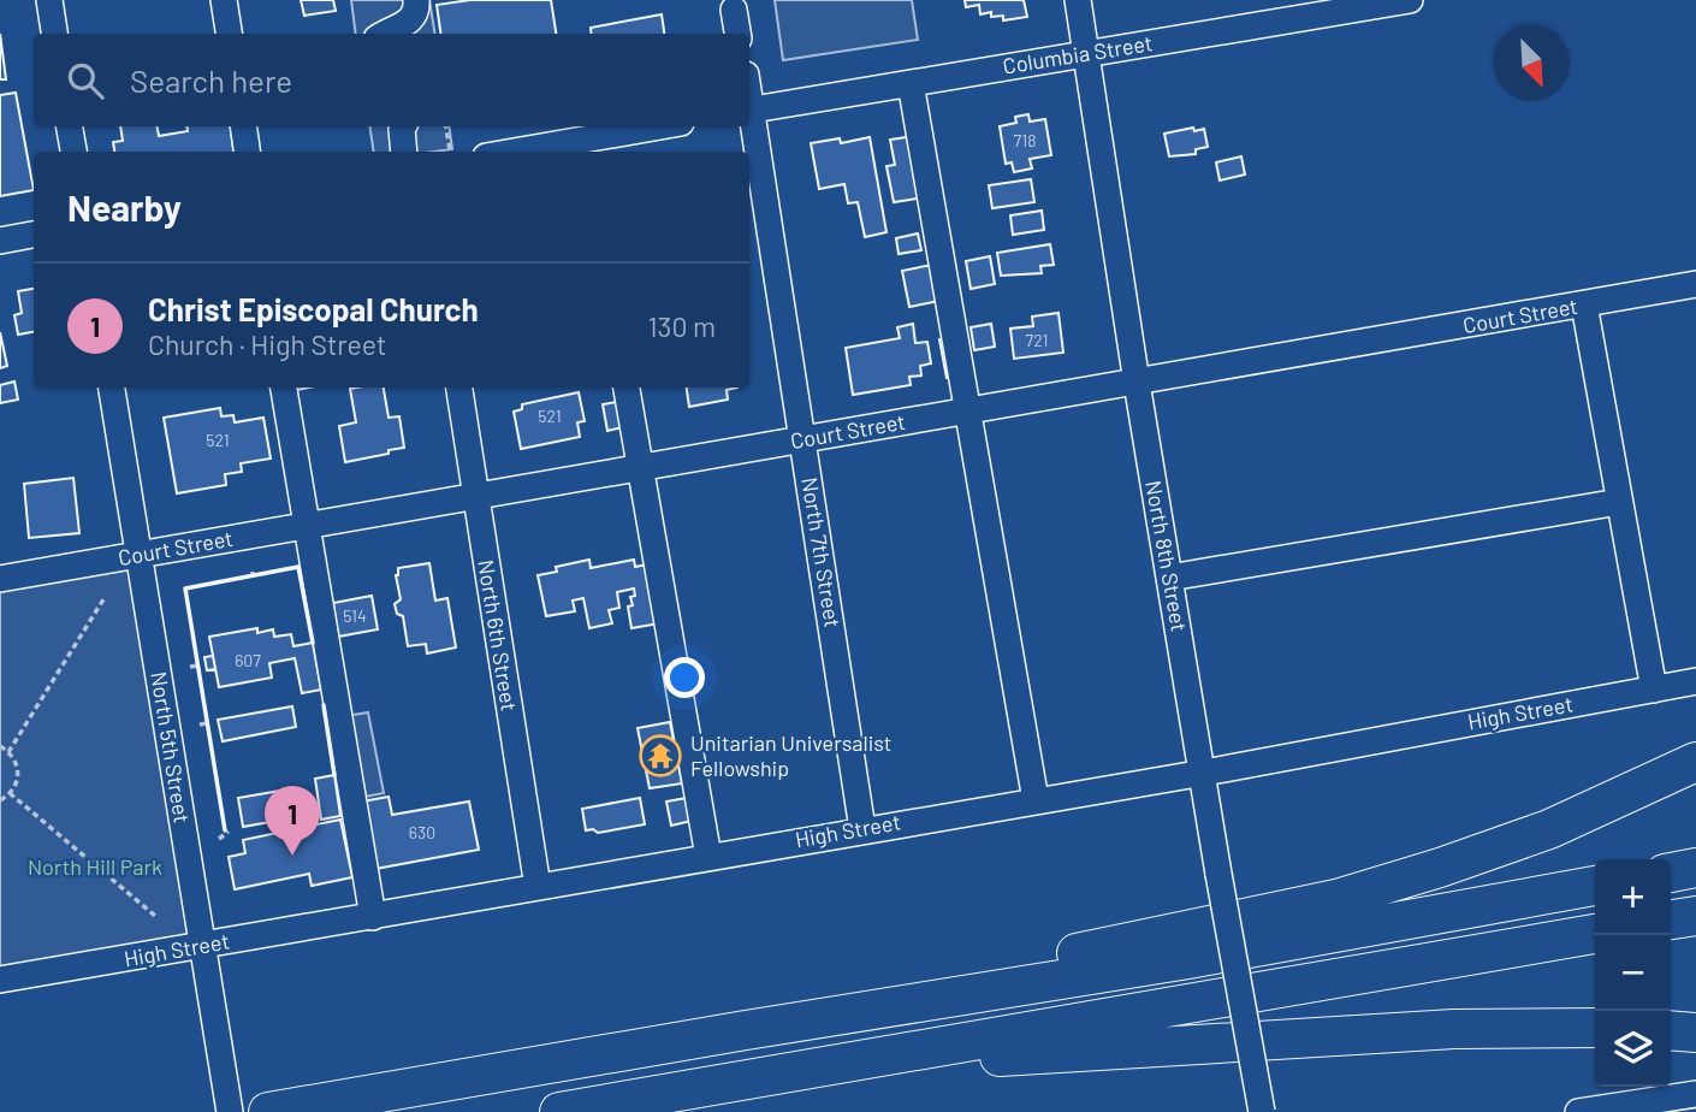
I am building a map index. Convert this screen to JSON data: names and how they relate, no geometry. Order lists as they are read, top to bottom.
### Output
{
  "streets": {
    "street": [
      "Columbia Street",
      "Court Street",
      "North 7th Street",
      "North 8th Street",
      "North 6th Street",
      "High Street",
      "North 5th Street"
    ]
  },
  "crossings": [
    ["Columbia Street", "North 8th Street"],
    ["Court Street", "North 7th Street"],
    ["Court Street", "North 8th Street"],
    ["Court Street", "North 6th Street"],
    ["Court Street", "North 5th Street"],
    ["North 7th Street", "High Street"],
    ["North 8th Street", "High Street"],
    ["North 6th Street", "High Street"],
    ["High Street", "North 5th Street"]
  ],
  "parks": ["North Hill Park"],
  "places": {
    "temple": ["Unitarian Universalist Fellowship"]
  },
  "house_numbers": [
    "718",
    "721",
    "521",
    "521",
    "514",
    "607",
    "630"
  ],
  "north": "bottom right",
  "page": {
    "search": "Search here",
    "heading": "Nearby",
    "list": [
      {
        "mark": "1",
        "name": "Christ Episcopal Church",
        "note": "Church · High Street",
        "value": "130 m"
      }
    ],
    "pins": "1",
    "map_buttons": ["+", "−"]
  }
}
